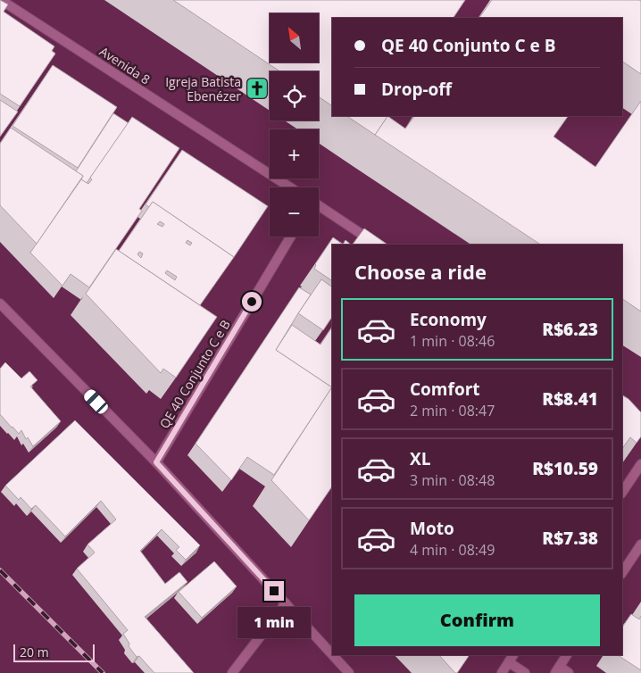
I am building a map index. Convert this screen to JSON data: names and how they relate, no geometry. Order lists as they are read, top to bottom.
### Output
{
  "streets": {
    "street": ["Avenida 8", "QE 40 Conjunto C e B"]
  },
  "places": {
    "church": ["Igreja Batista Ebenézer"]
  },
  "scale_bar": "20 m",
  "north": "top left",
  "page": {
    "map_buttons": ["+", "−"],
    "banner": ["QE 40 Conjunto C e B", "Drop-off"],
    "heading": "Choose a ride",
    "list": [
      {
        "name": "Economy",
        "note": "1 min · 08:46",
        "value": "R$6.23"
      },
      {
        "name": "Comfort",
        "note": "2 min · 08:47",
        "value": "R$8.41"
      },
      {
        "name": "XL",
        "note": "3 min · 08:48",
        "value": "R$10.59"
      },
      {
        "name": "Moto",
        "note": "4 min · 08:49",
        "value": "R$7.38"
      }
    ],
    "buttons": "Confirm",
    "bubble": "1 min",
    "scale": "20 m"
  }
}
